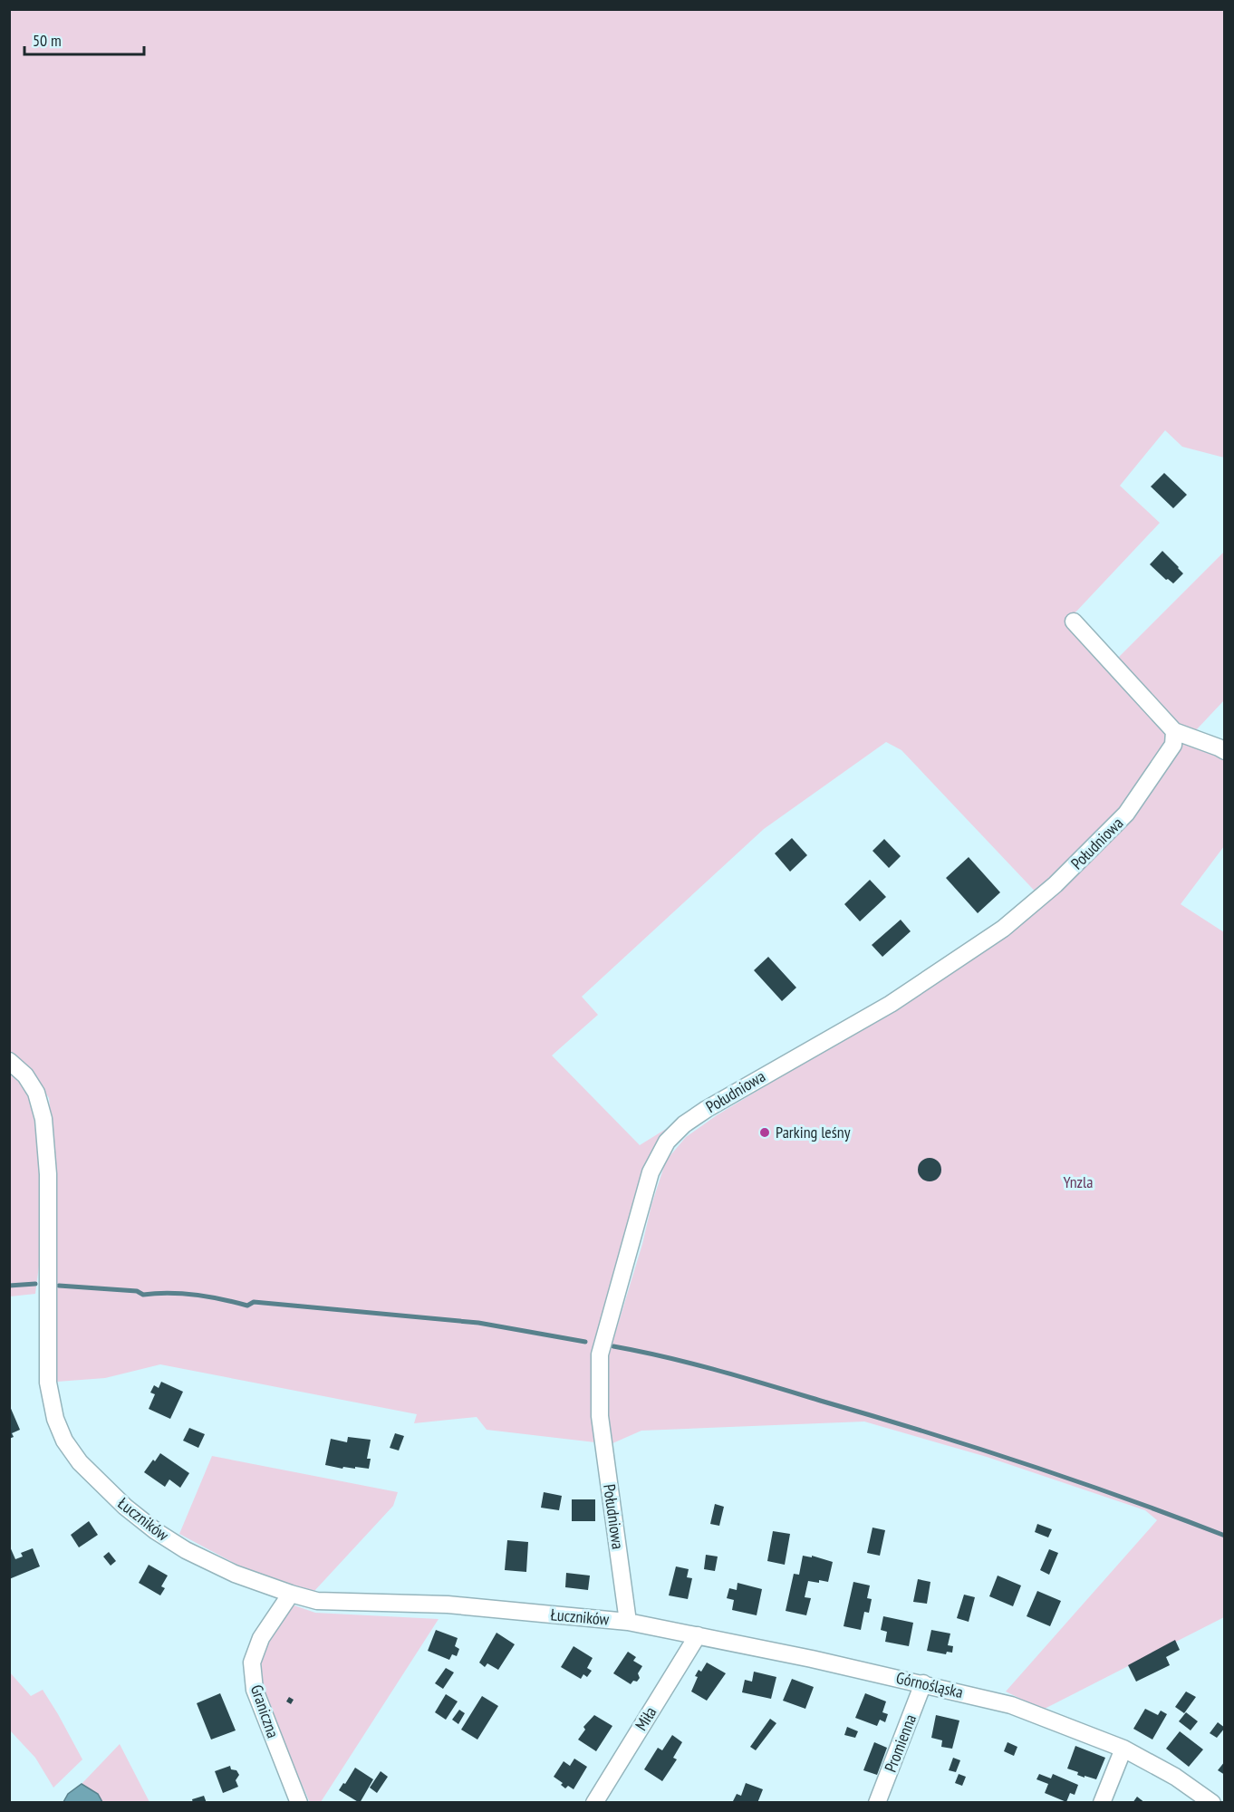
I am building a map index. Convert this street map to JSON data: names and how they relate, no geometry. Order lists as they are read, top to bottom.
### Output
{
  "streets": {
    "street": [
      "Południowa",
      "Łuczników",
      "Górnośląska",
      "Graniczna",
      "Miła",
      "Promienna"
    ]
  },
  "crossings": [
    ["Południowa", "Łuczników"],
    ["Południowa", "Górnośląska"],
    ["Łuczników", "Górnośląska"],
    ["Łuczników", "Graniczna"],
    ["Górnośląska", "Miła"],
    ["Górnośląska", "Promienna"]
  ],
  "parks": ["Ynzla"],
  "places": ["Parking leśny"],
  "scale_bar": "50 m"
}
